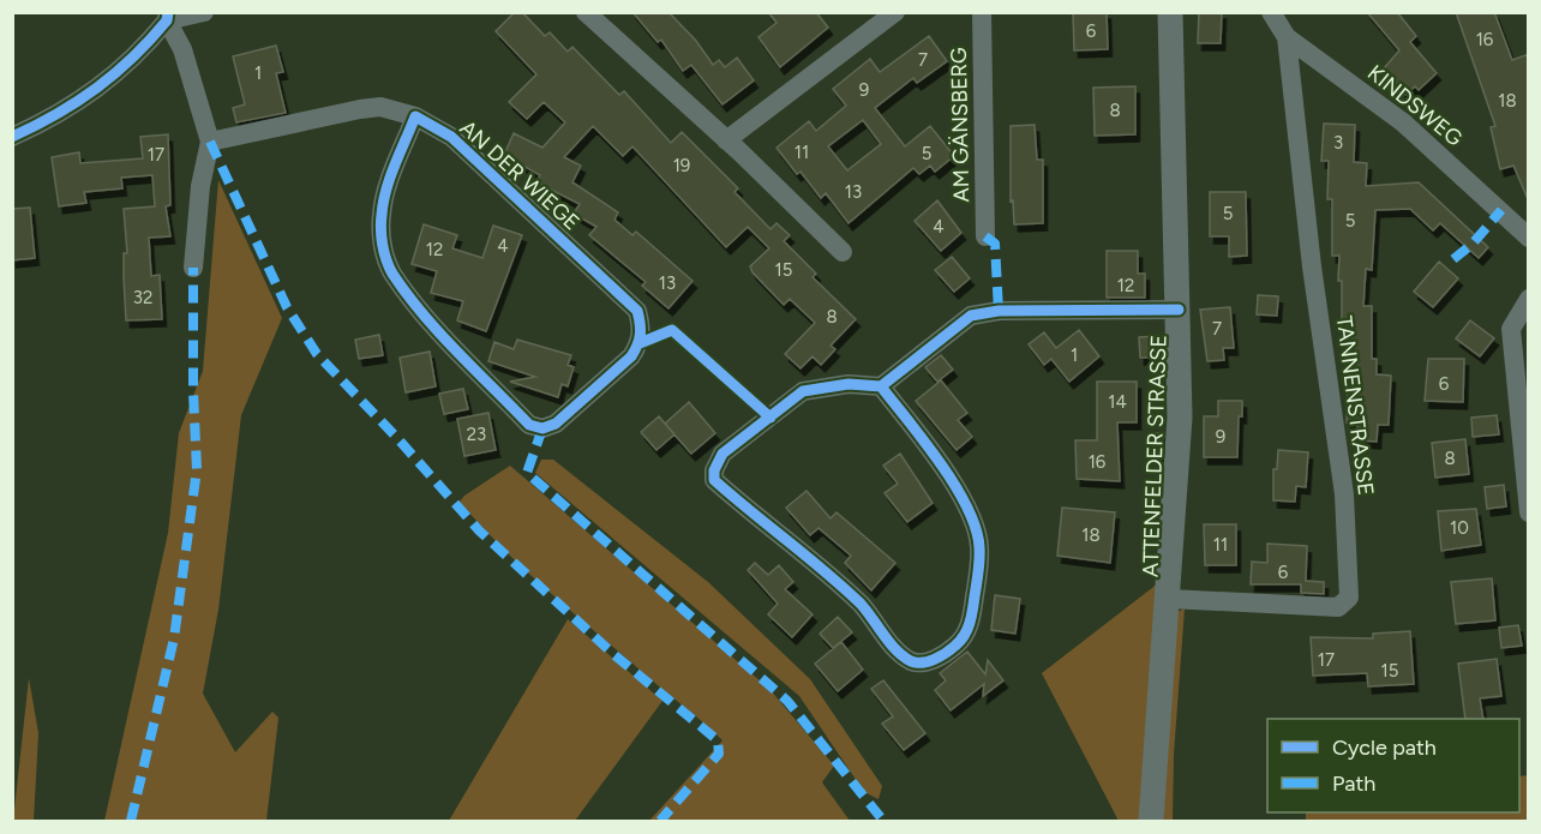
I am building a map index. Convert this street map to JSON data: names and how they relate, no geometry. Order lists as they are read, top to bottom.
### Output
{
  "streets": {
    "street": [
      "KINDSWEG",
      "AM GÄNSBERG",
      "AN DER WIEGE",
      "TANNENSTRASSE",
      "ATTENFELDER STRASSE"
    ]
  },
  "crossings": [
    ["KINDSWEG", "TANNENSTRASSE"],
    ["TANNENSTRASSE", "ATTENFELDER STRASSE"]
  ],
  "house_numbers": [
    "6",
    "16",
    "7",
    "1",
    "9",
    "18",
    "8",
    "3",
    "11",
    "5",
    "17",
    "19",
    "13",
    "5",
    "5",
    "4",
    "4",
    "12",
    "15",
    "13",
    "12",
    "32",
    "8",
    "7",
    "1",
    "6",
    "14",
    "23",
    "9",
    "8",
    "16",
    "10",
    "18",
    "11",
    "6",
    "17",
    "15"
  ],
  "legend": ["Cycle path", "Path"]
}
